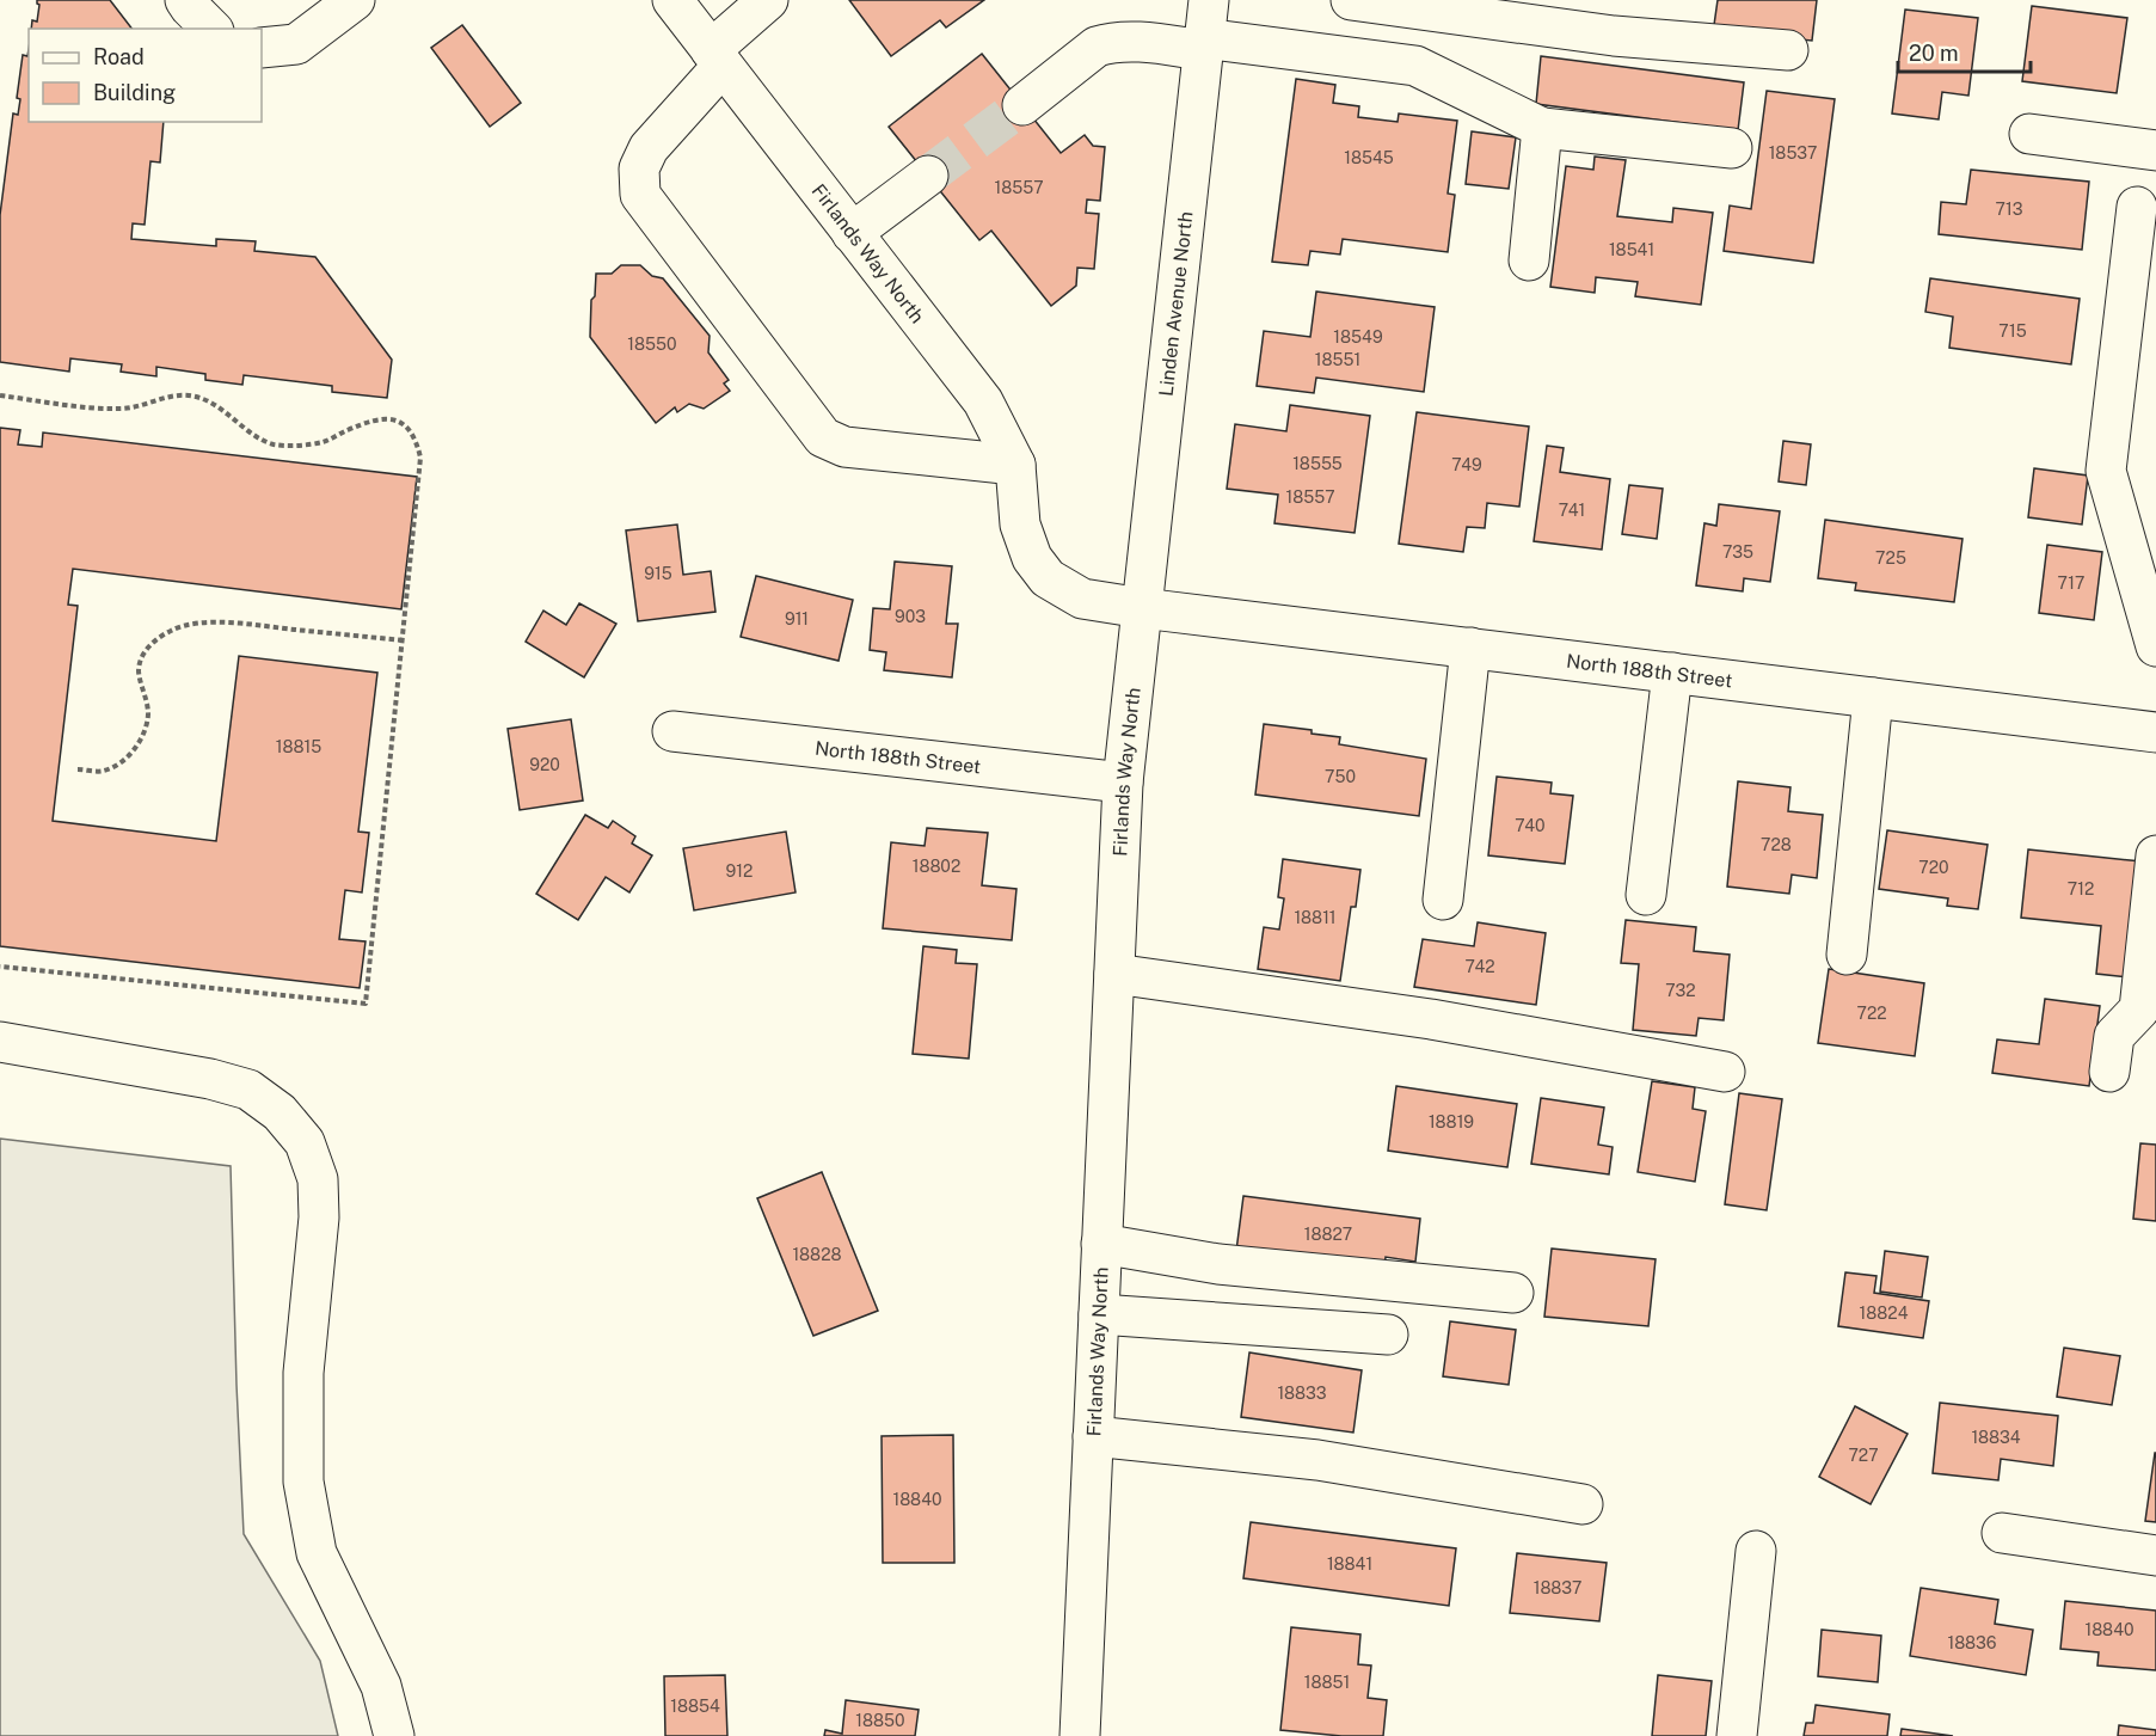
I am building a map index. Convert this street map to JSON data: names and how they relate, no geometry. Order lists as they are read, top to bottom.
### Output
{
  "streets": {
    "street": ["Firlands Way North", "Linden Avenue North", "North 188th Street"]
  },
  "crossings": [
    ["Firlands Way North", "Linden Avenue North"],
    ["Firlands Way North", "North 188th Street"],
    ["Linden Avenue North", "North 188th Street"]
  ],
  "house_numbers": [
    "18537",
    "18545",
    "18557",
    "713",
    "18541",
    "715",
    "18549",
    "18550",
    "18551",
    "18555",
    "749",
    "18557",
    "741",
    "735",
    "725",
    "915",
    "717",
    "903",
    "911",
    "18815",
    "920",
    "750",
    "740",
    "728",
    "18802",
    "720",
    "912",
    "712",
    "18811",
    "742",
    "732",
    "722",
    "18819",
    "18827",
    "18828",
    "18824",
    "18833",
    "18834",
    "727",
    "18840",
    "18841",
    "18837",
    "18840",
    "18836",
    "18851",
    "18854",
    "18850"
  ],
  "legend": ["Road", "Building"],
  "scale_bar": "20 m"
}
